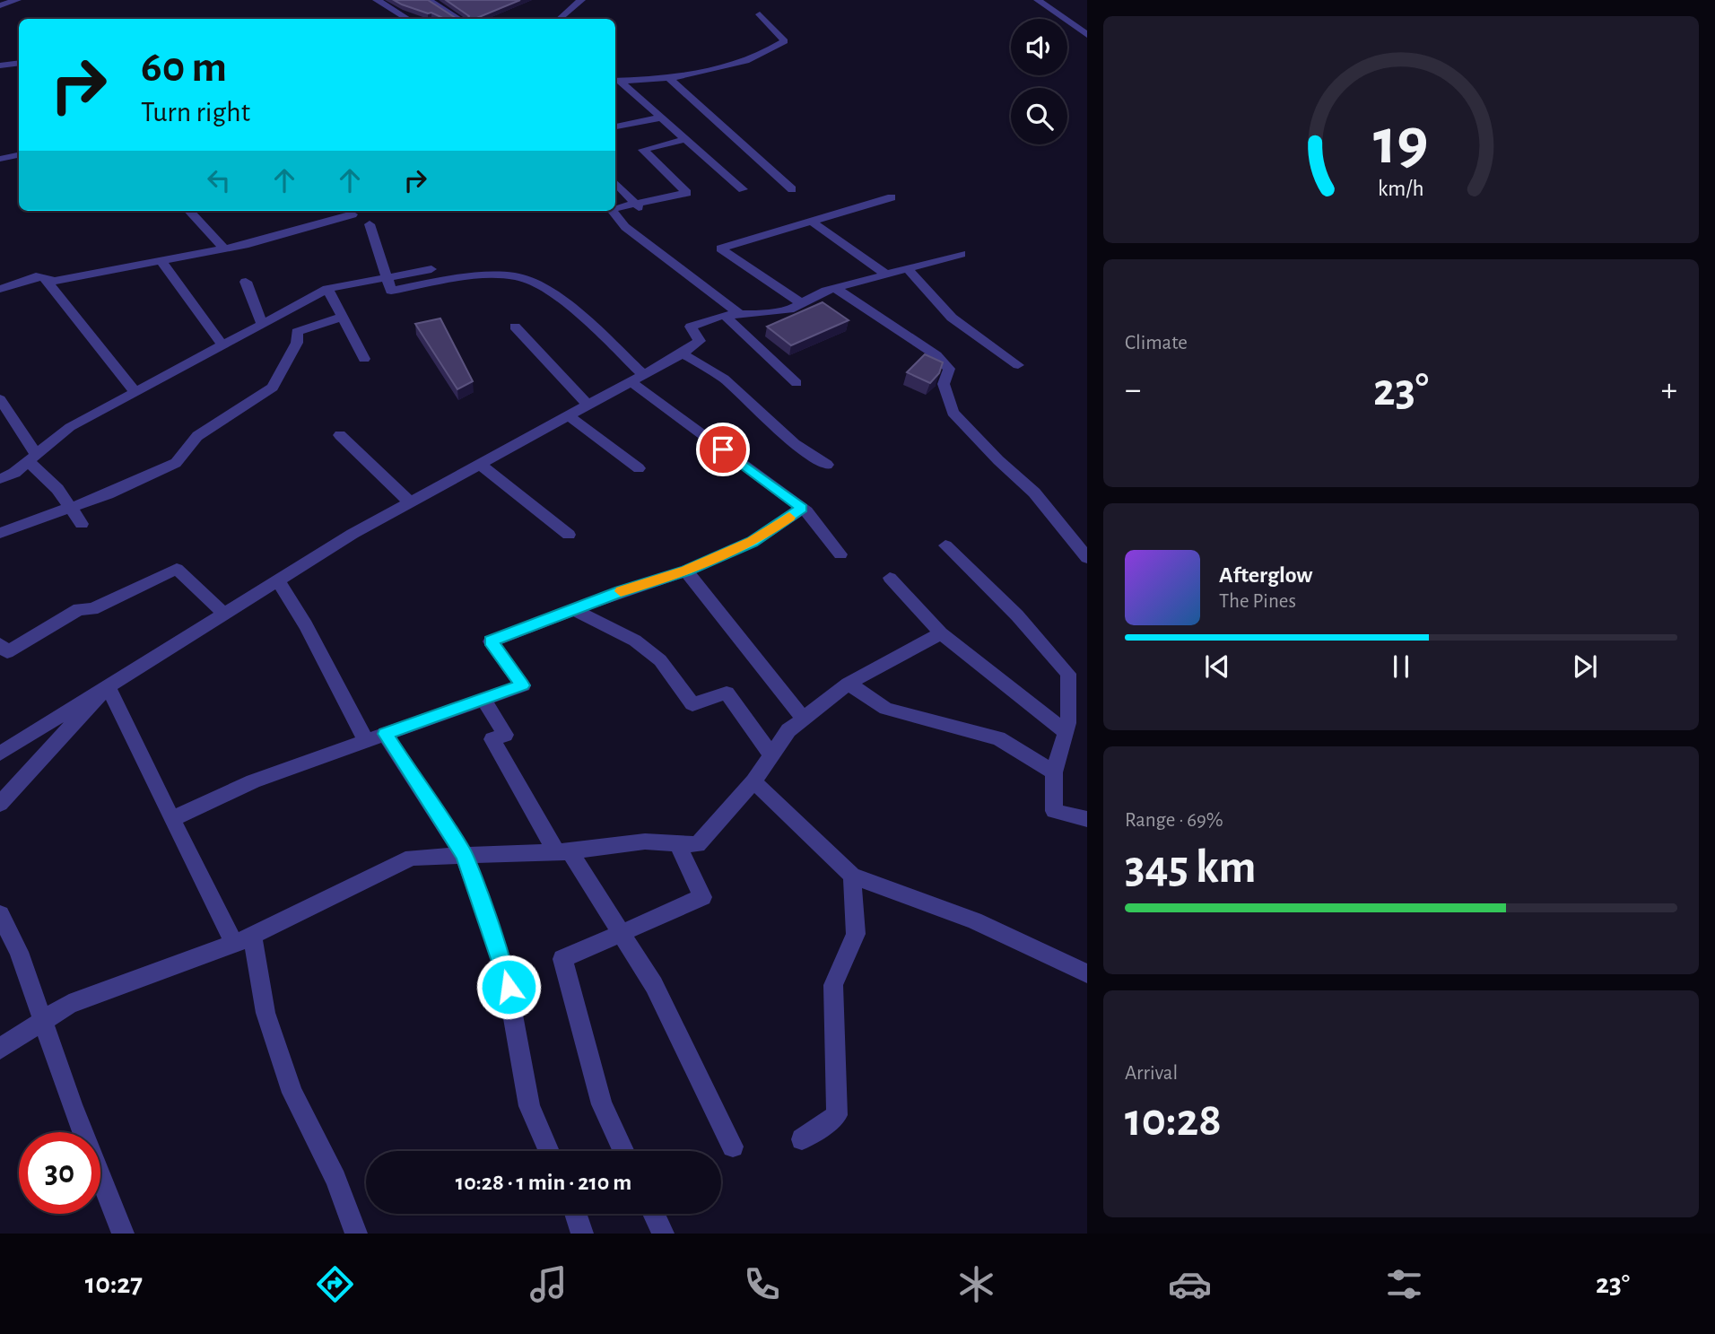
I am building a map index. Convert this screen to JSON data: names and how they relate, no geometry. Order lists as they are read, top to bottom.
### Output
{
  "page": {
    "turn": ["60 m", "Turn right"],
    "tile": [
      "Climate",
      ["Range · 69%", "345 km"],
      ["Arrival", "10:28"]
    ],
    "heat": ["−", "23°", "+"],
    "song": ["Afterglow", "The Pines"],
    "limit": "30",
    "trip": "10:28 · 1 min · 210 m",
    "tabs": ["10:27", "23°"],
    "gauge": ["19", "km/h"]
  }
}
